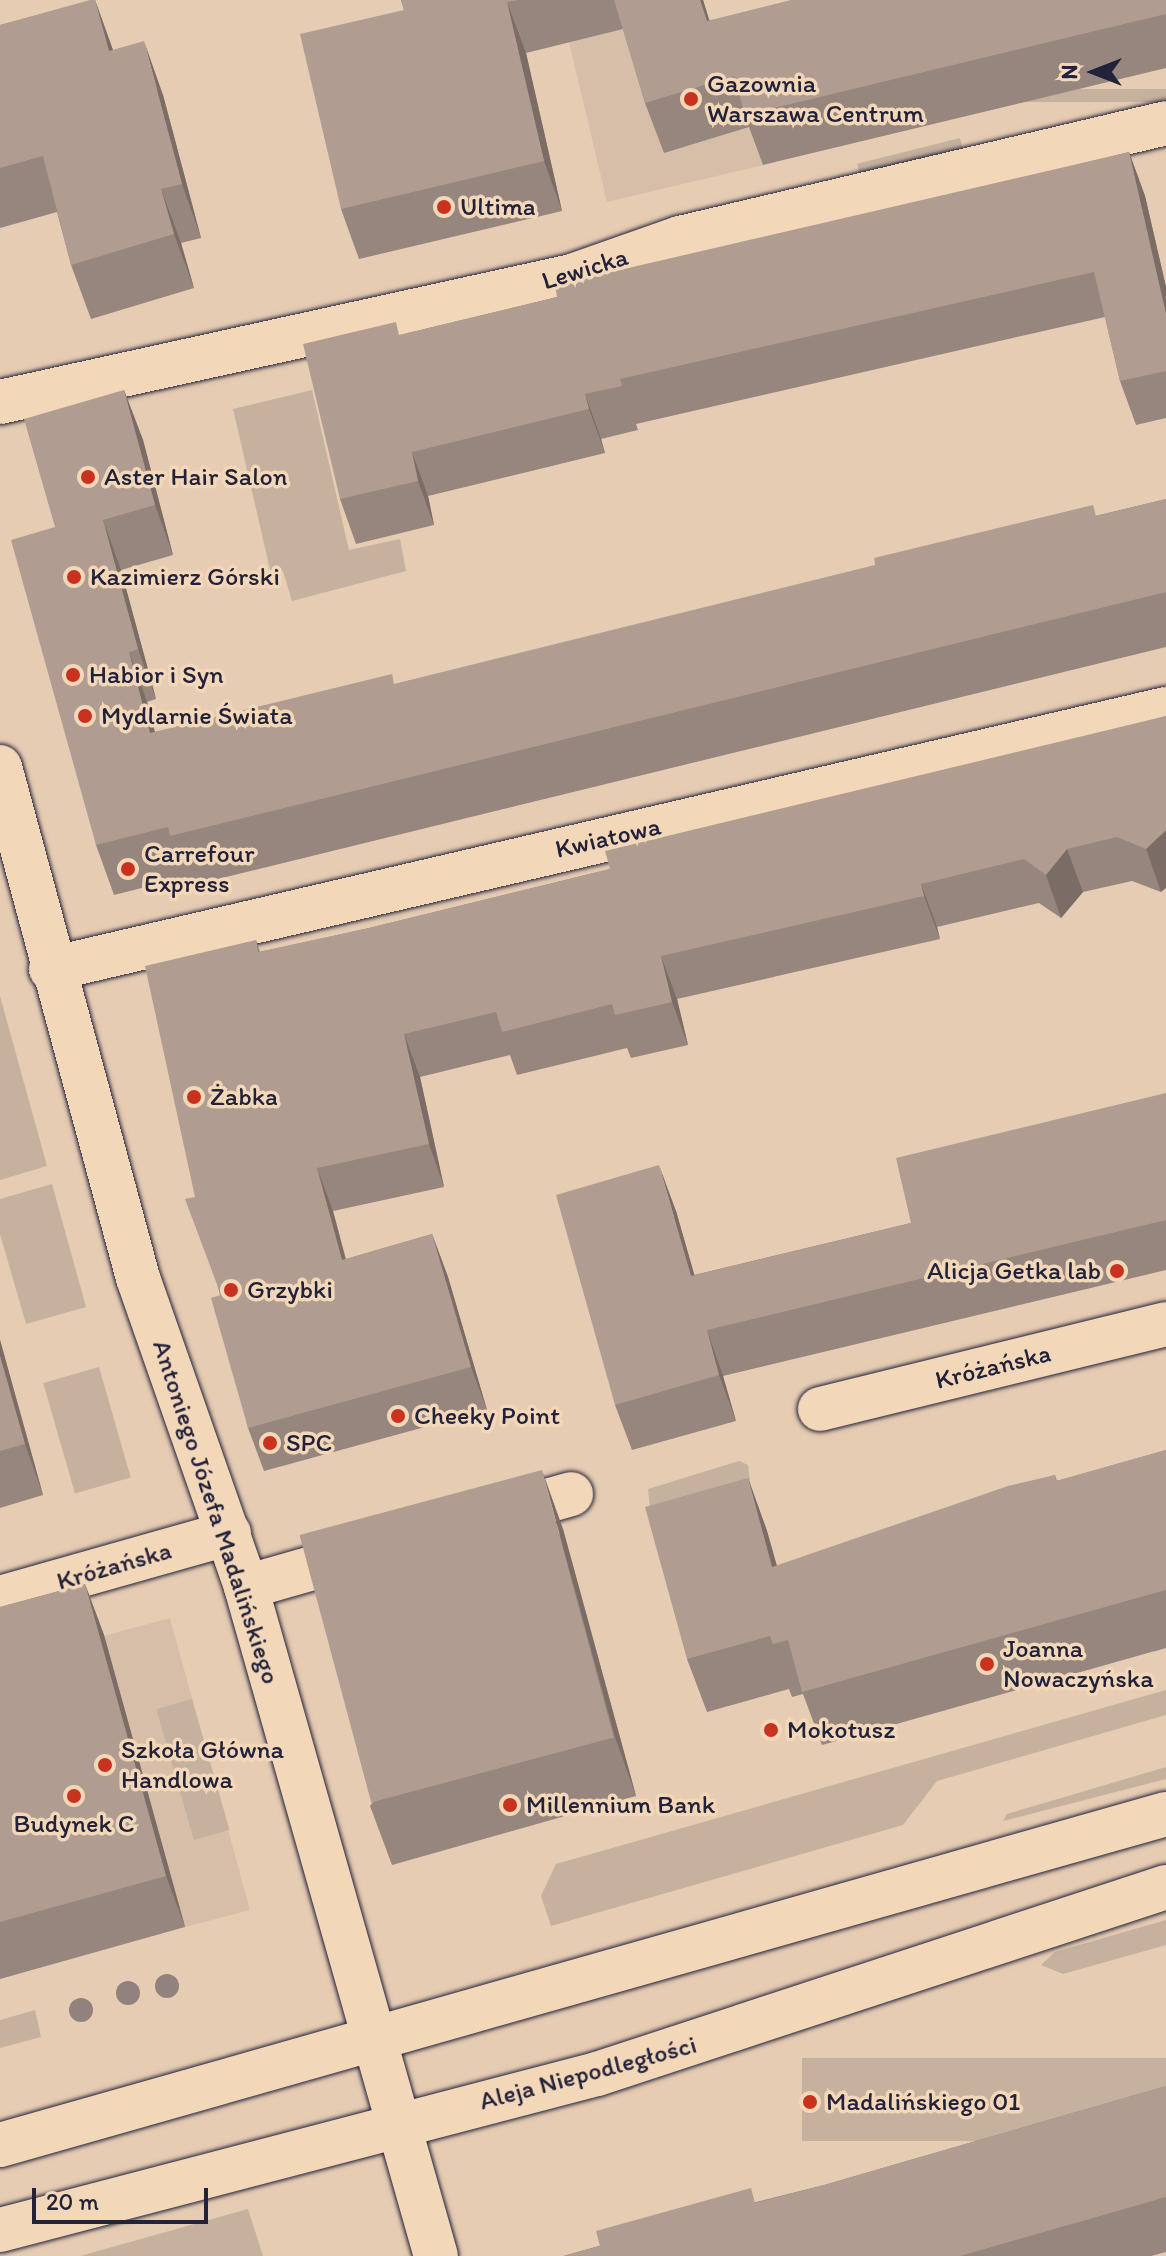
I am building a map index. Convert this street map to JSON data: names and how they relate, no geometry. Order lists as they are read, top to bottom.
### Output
{
  "streets": {
    "street": [
      "Lewicka",
      "Kwiatowa",
      "Króżańska",
      "Antoniego Józefa Madalińskiego",
      "Aleja Niepodległości"
    ]
  },
  "crossings": [
    ["Kwiatowa", "Antoniego Józefa Madalińskiego"],
    ["Króżańska", "Antoniego Józefa Madalińskiego"],
    ["Antoniego Józefa Madalińskiego", "Aleja Niepodległości"]
  ],
  "places": [
    "Gazownia Warszawa Centrum",
    "Ultima",
    "Aster Hair Salon",
    "Kazimierz Górski",
    "Habior i Syn",
    "Mydlarnie Świata",
    "Carrefour Express",
    "Żabka",
    "Alicja Getka lab",
    "Grzybki",
    "Cheeky Point",
    "SPC",
    "Joanna Nowaczyńska",
    "Mokotusz",
    "Szkoła Główna Handlowa",
    "Budynek C",
    "Millennium Bank",
    "Madalińskiego 01"
  ],
  "scale_bar": "20 m",
  "north": "left"
}
